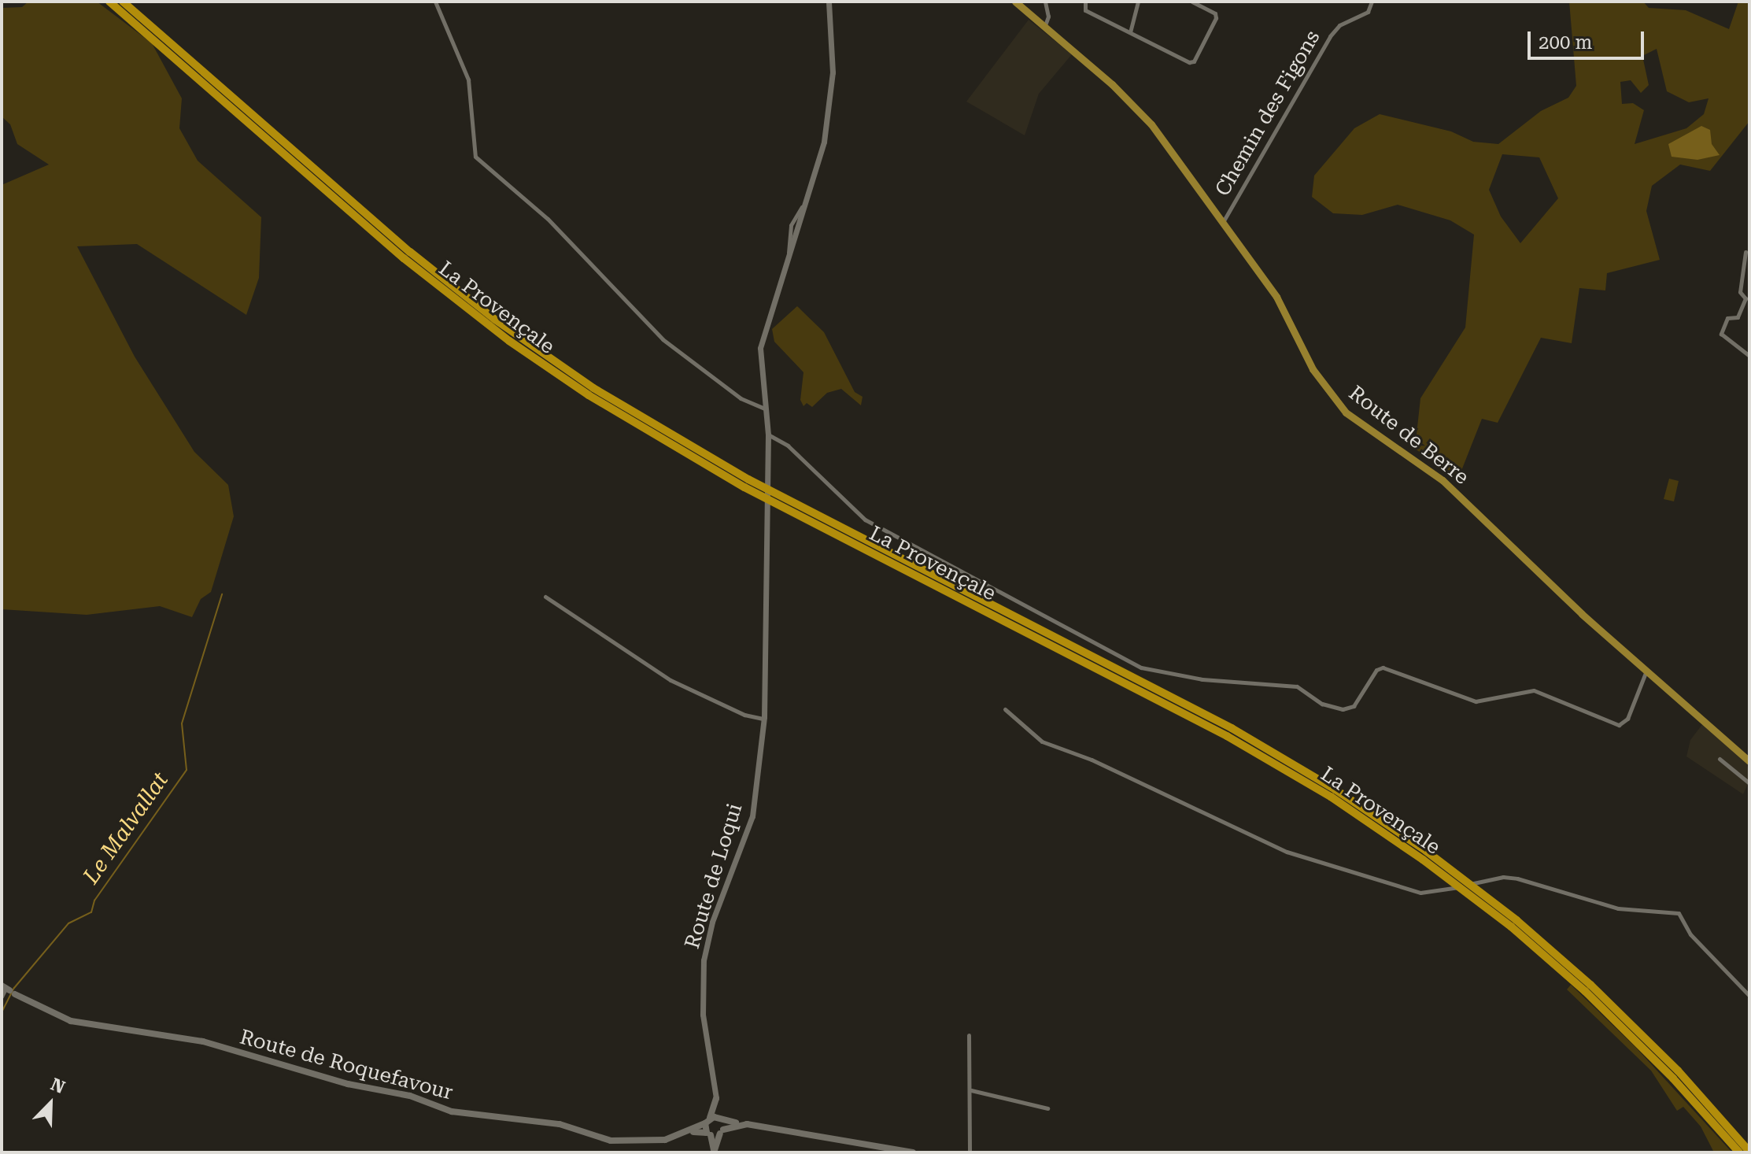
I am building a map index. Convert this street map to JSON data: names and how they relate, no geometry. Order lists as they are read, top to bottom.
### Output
{
  "streets": {
    "highway": ["La Provençale"],
    "main road": ["Route de Berre", "Route de Roquefavour"],
    "street": ["Chemin des Figons", "Route de Loqui"]
  },
  "crossings": [
    ["Chemin des Figons", "Route de Berre"]
  ],
  "water": ["Le Malvallat"],
  "scale_bar": "200 m",
  "north": "top right"
}
